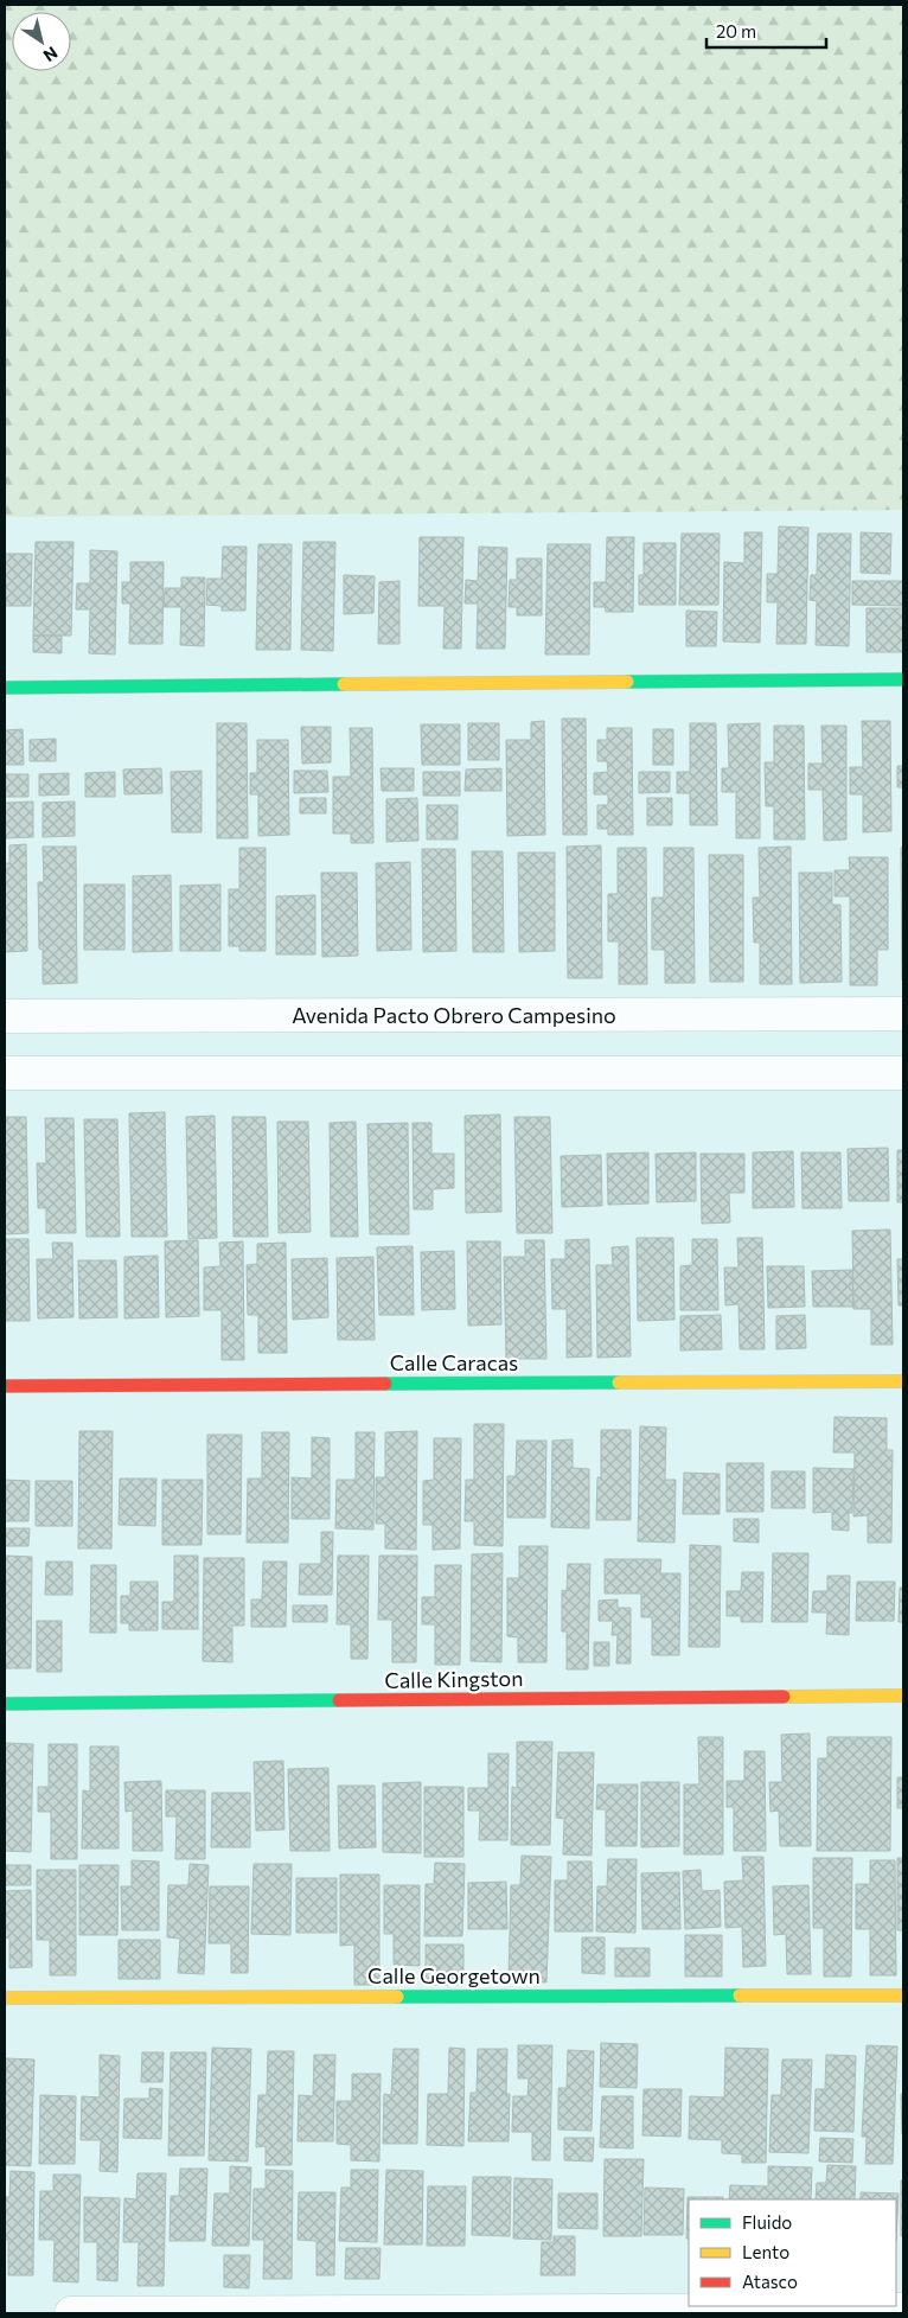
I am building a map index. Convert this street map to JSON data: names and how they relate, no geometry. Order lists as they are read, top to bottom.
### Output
{
  "streets": {
    "street": [
      "Avenida Pacto Obrero Campesino",
      "Calle Caracas",
      "Calle Kingston",
      "Calle Georgetown"
    ]
  },
  "legend": ["Fluido", "Lento", "Atasco"],
  "scale_bar": "20 m",
  "north": "bottom right"
}
